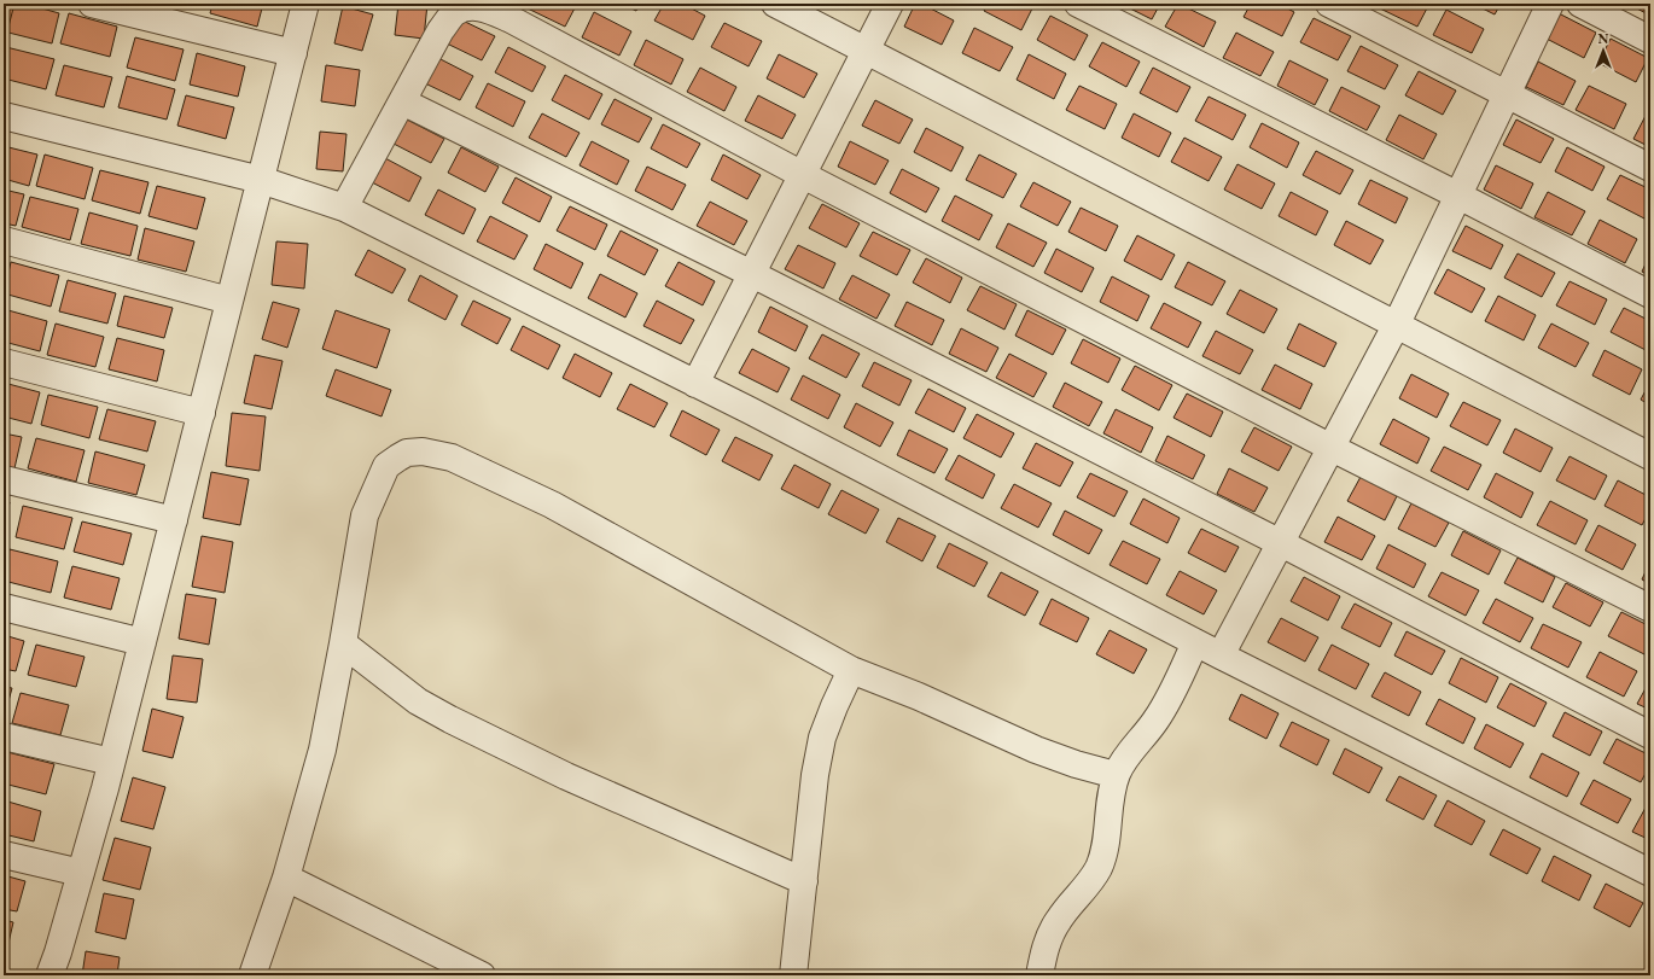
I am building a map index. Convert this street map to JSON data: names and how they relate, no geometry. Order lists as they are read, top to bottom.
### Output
{
  "north": "top"
}
